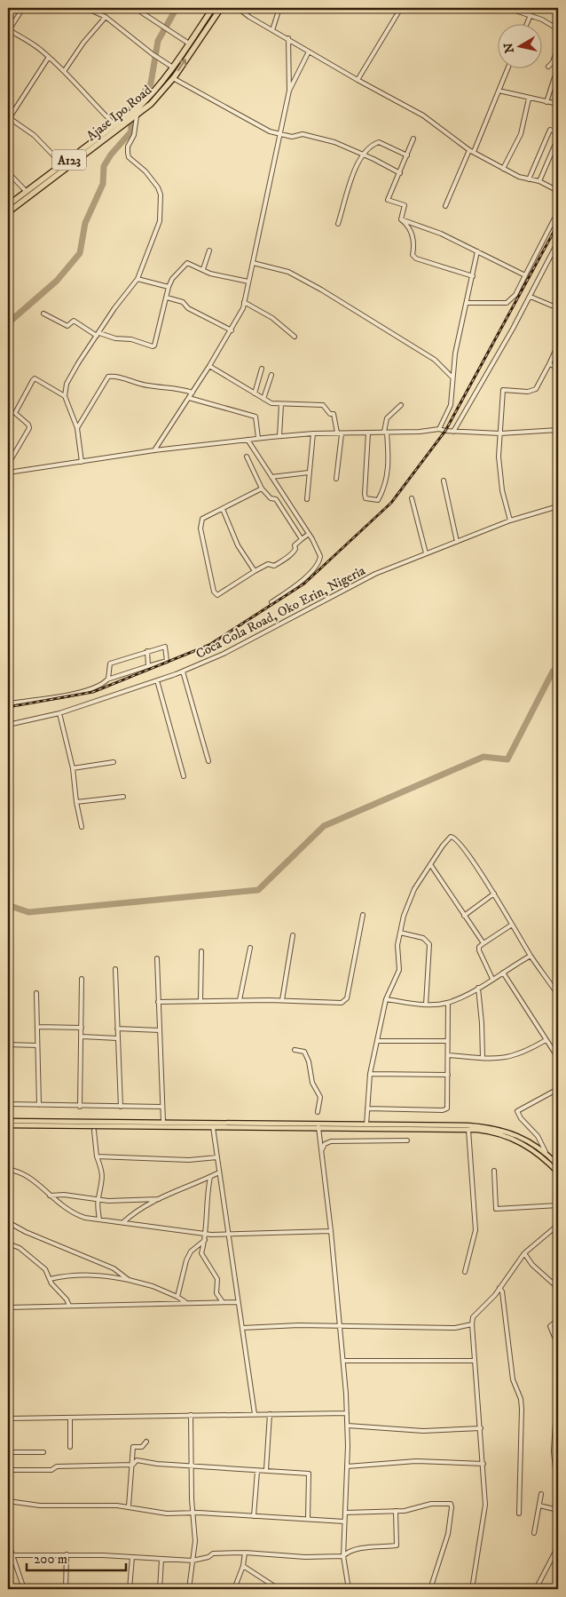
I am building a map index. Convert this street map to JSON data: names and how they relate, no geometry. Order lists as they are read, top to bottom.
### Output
{
  "streets": {
    "highway": ["Ajase Ipo Road", "A123"],
    "street": ["Coca Cola Road, Oko Erin, Nigeria"]
  },
  "scale_bar": "200 m",
  "north": "left"
}
